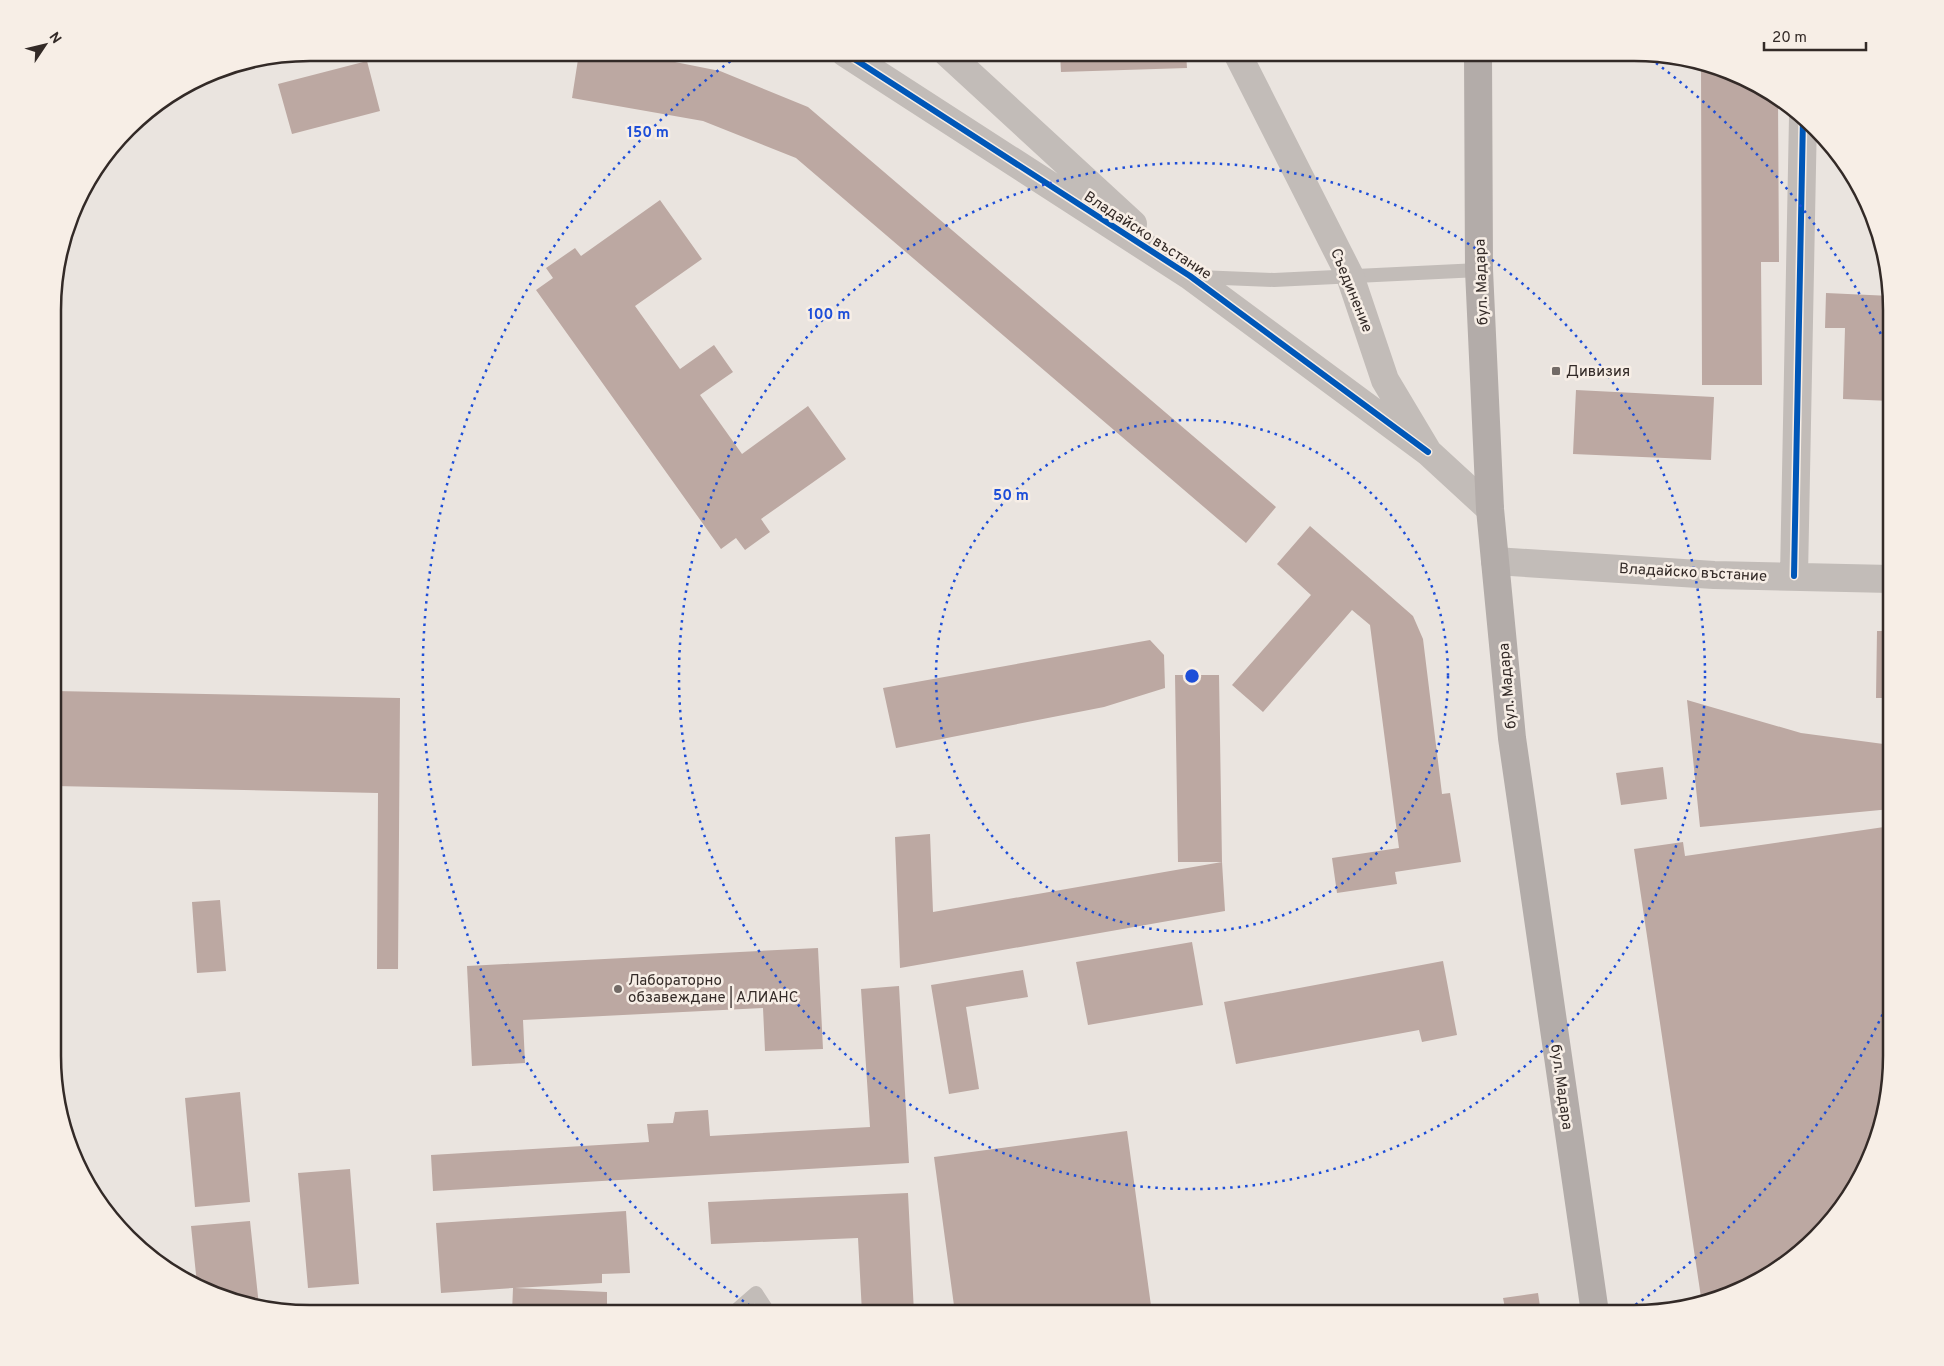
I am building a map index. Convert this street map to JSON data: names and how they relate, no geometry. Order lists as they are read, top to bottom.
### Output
{
  "streets": {
    "main road": ["бул. Мадара"],
    "street": ["Владайско въстание", "Съединение"]
  },
  "crossings": [
    ["Владайско въстание", "бул. Мадара"],
    ["Владайско въстание", "Съединение"],
    ["бул. Мадара", "Съединение"]
  ],
  "places": {
    "transit": ["Дивизия"],
    "other": ["Лабораторно обзавеждане | АЛИАНС"]
  },
  "scale_bar": "20 m",
  "north": "top right",
  "rings": ["150 m", "100 m", "50 m"]
}
